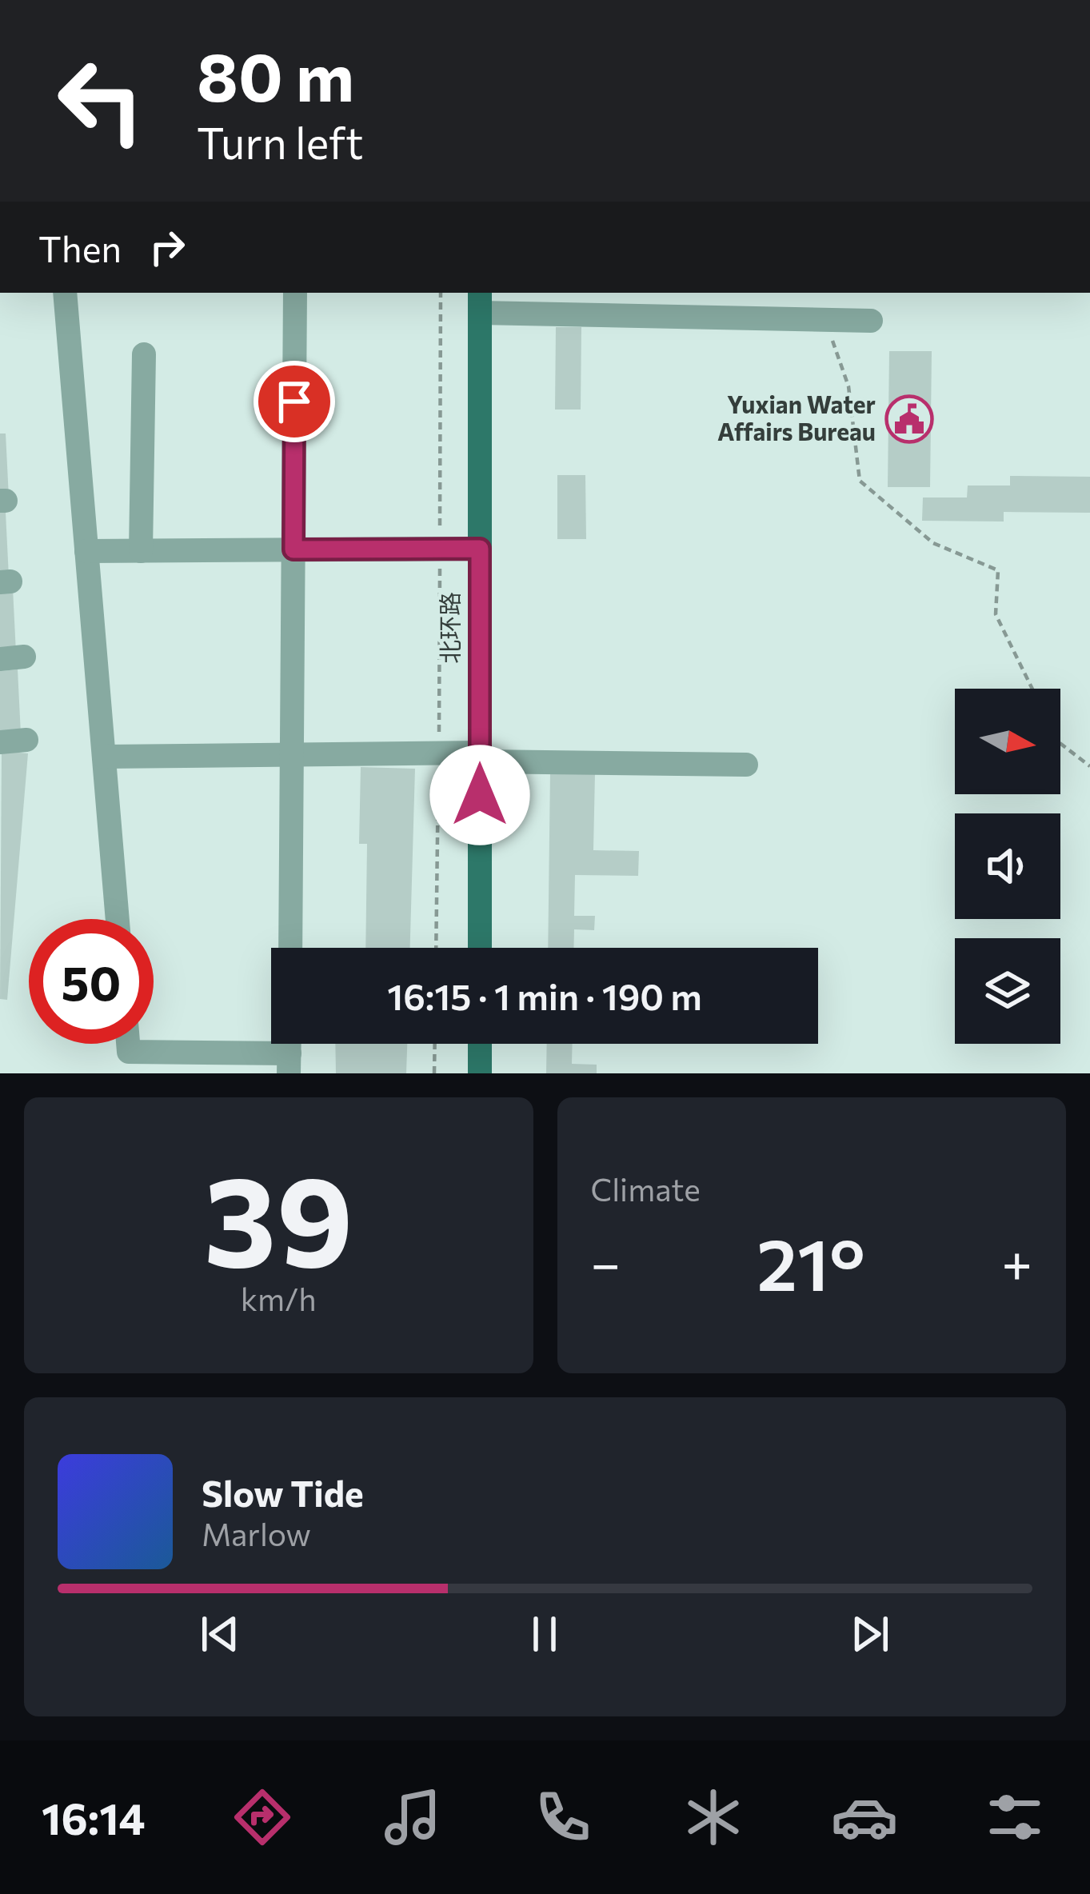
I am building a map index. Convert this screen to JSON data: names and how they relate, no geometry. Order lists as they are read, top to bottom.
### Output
{
  "streets": {
    "main road": ["北环路"]
  },
  "places": {
    "public building": ["Yuxian Water Affairs Bureau"]
  },
  "north": "right",
  "page": {
    "turn": ["80 m", "Turn left"],
    "then": "Then",
    "limit": "50",
    "trip": "16:15 · 1 min · 190 m",
    "tile": [
      ["39", "km/h"],
      "Climate"
    ],
    "heat": ["−", "21°", "+"],
    "song": ["Slow Tide", "Marlow"],
    "tabs": "16:14"
  }
}
